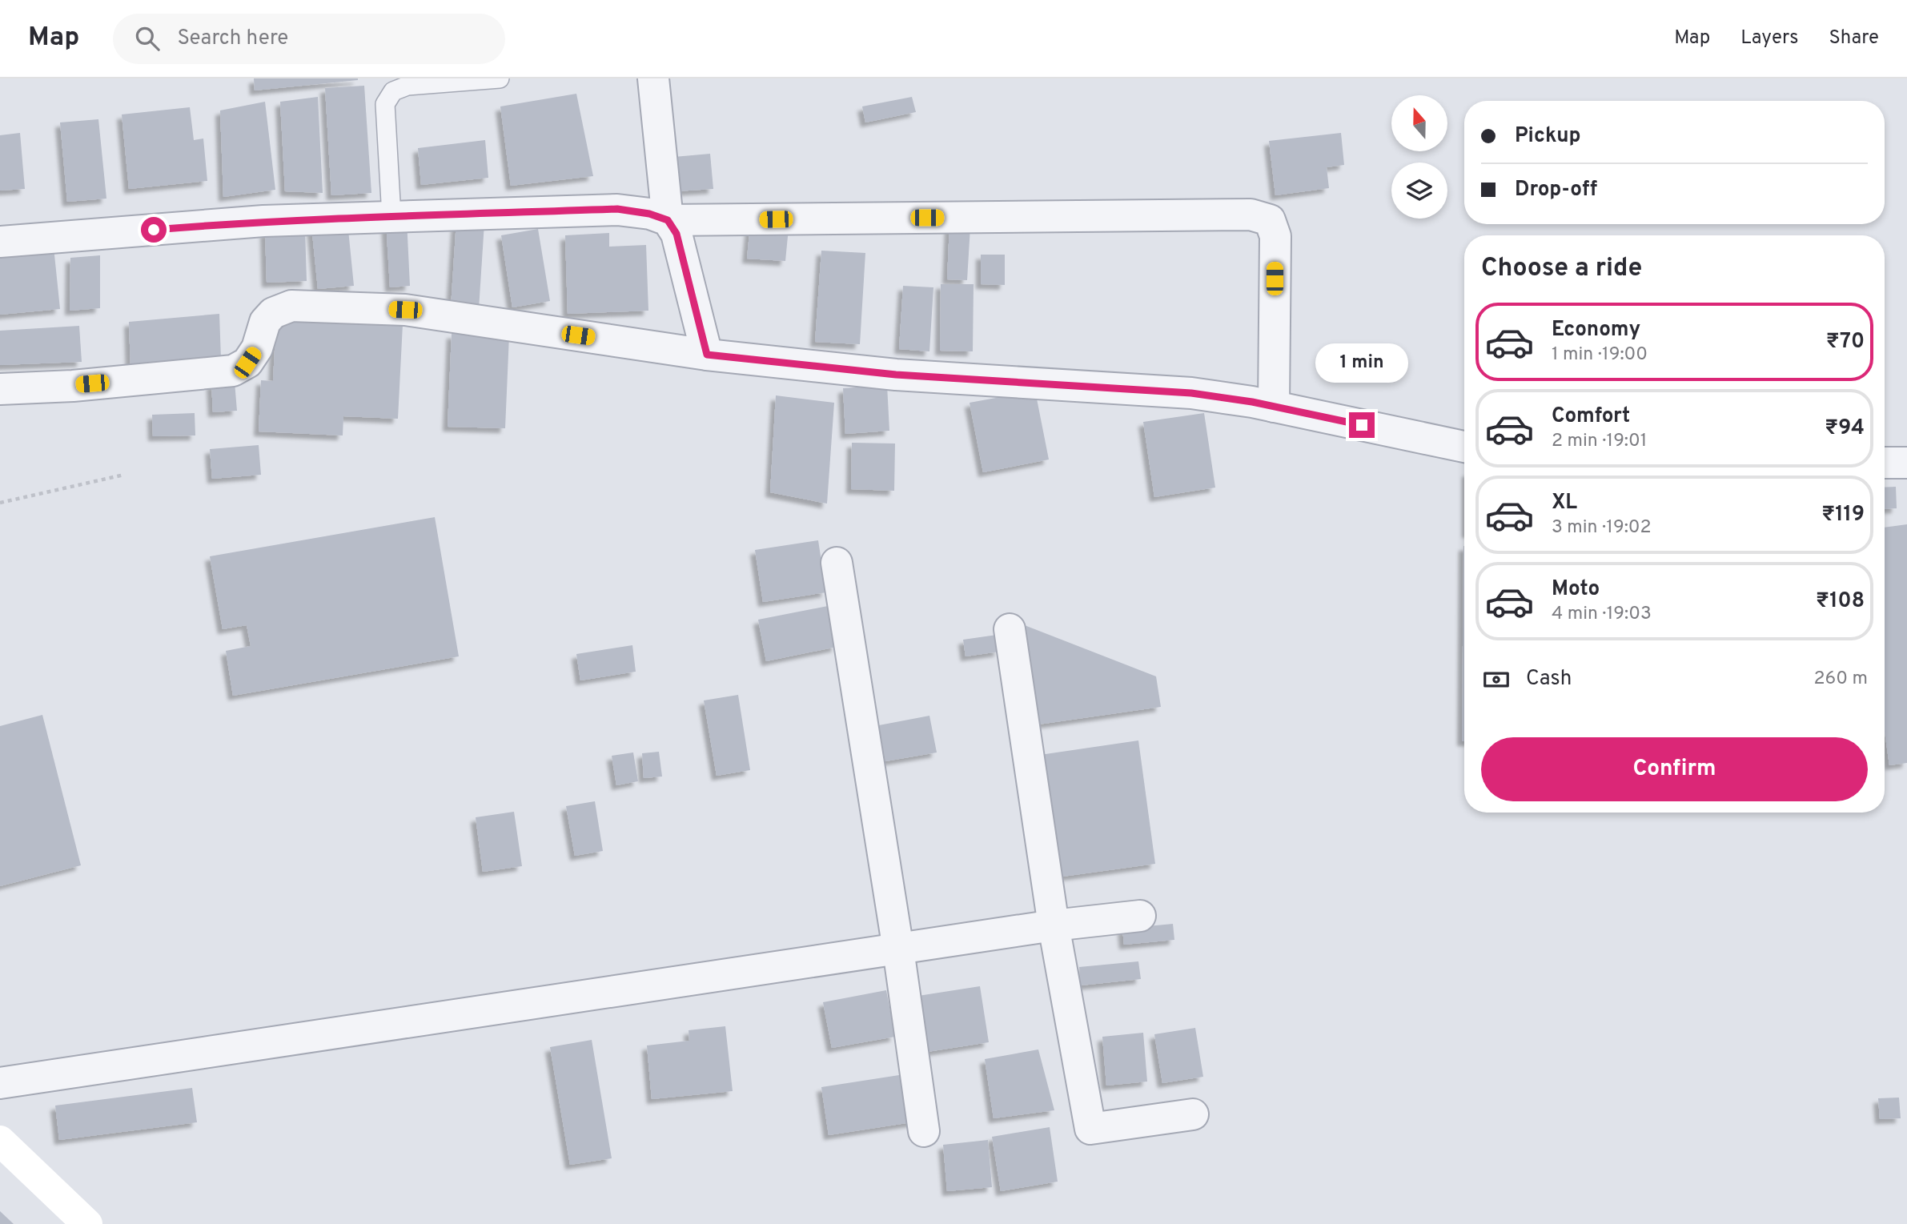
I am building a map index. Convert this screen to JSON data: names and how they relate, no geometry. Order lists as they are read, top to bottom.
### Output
{
  "north": "top",
  "page": {
    "header": "Map",
    "search": "Search here",
    "nav": ["Map", "Layers", "Share"],
    "banner": ["Pickup", "Drop-off"],
    "heading": "Choose a ride",
    "list": [
      {
        "name": "Economy",
        "note": "1 min · 19:00",
        "value": "₹70"
      },
      {
        "name": "Comfort",
        "note": "2 min · 19:01",
        "value": "₹94"
      },
      {
        "name": "XL",
        "note": "3 min · 19:02",
        "value": "₹119"
      },
      {
        "name": "Moto",
        "note": "4 min · 19:03",
        "value": "₹108"
      }
    ],
    "bubble": "1 min",
    "pay": ["Cash", "260 m"],
    "buttons": "Confirm"
  }
}
